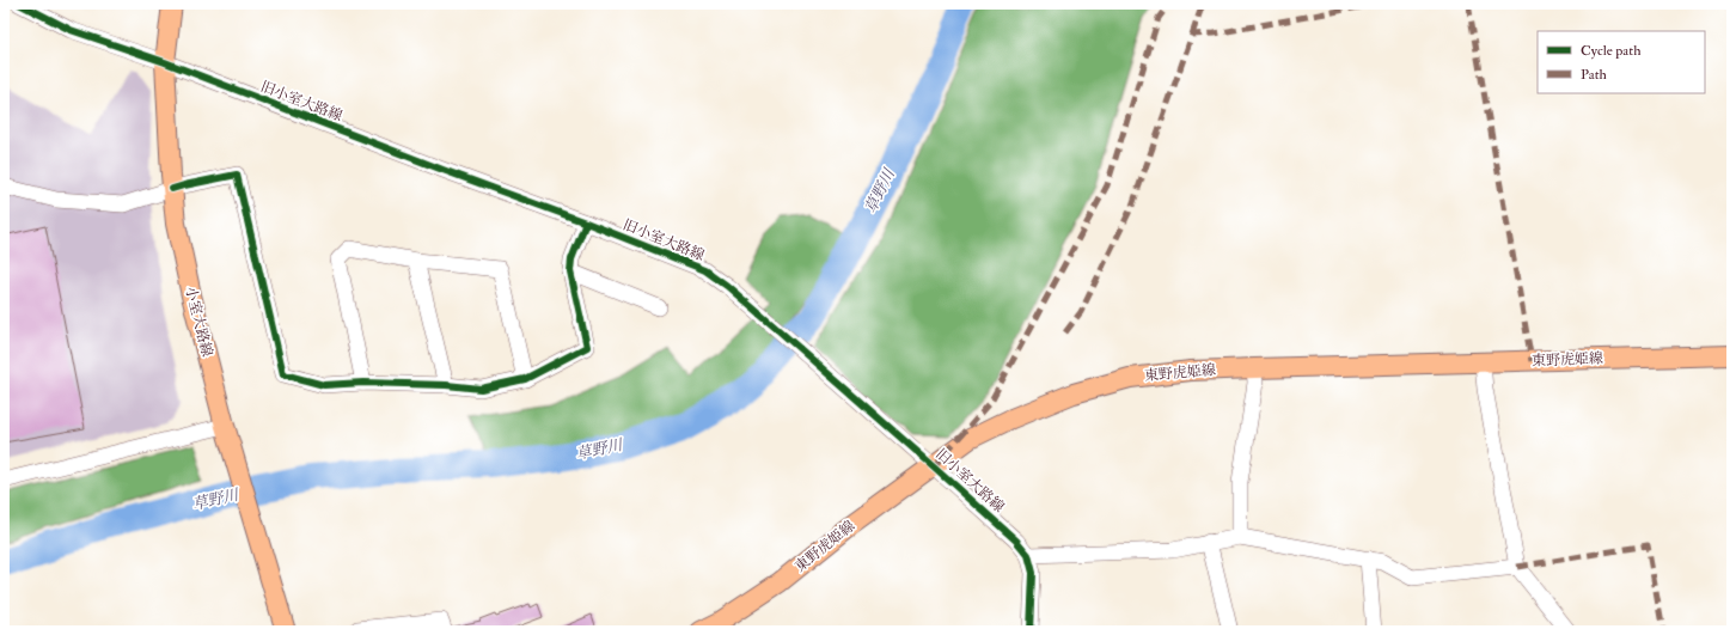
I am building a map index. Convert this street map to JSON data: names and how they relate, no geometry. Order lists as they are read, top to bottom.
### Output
{
  "streets": {
    "main road": ["小室大路線", "東野虎姫線"],
    "street": ["旧小室大路線"]
  },
  "crossings": [
    ["旧小室大路線", "小室大路線"],
    ["旧小室大路線", "東野虎姫線"]
  ],
  "water": ["草野川"],
  "legend": ["Cycle path", "Path"]
}
